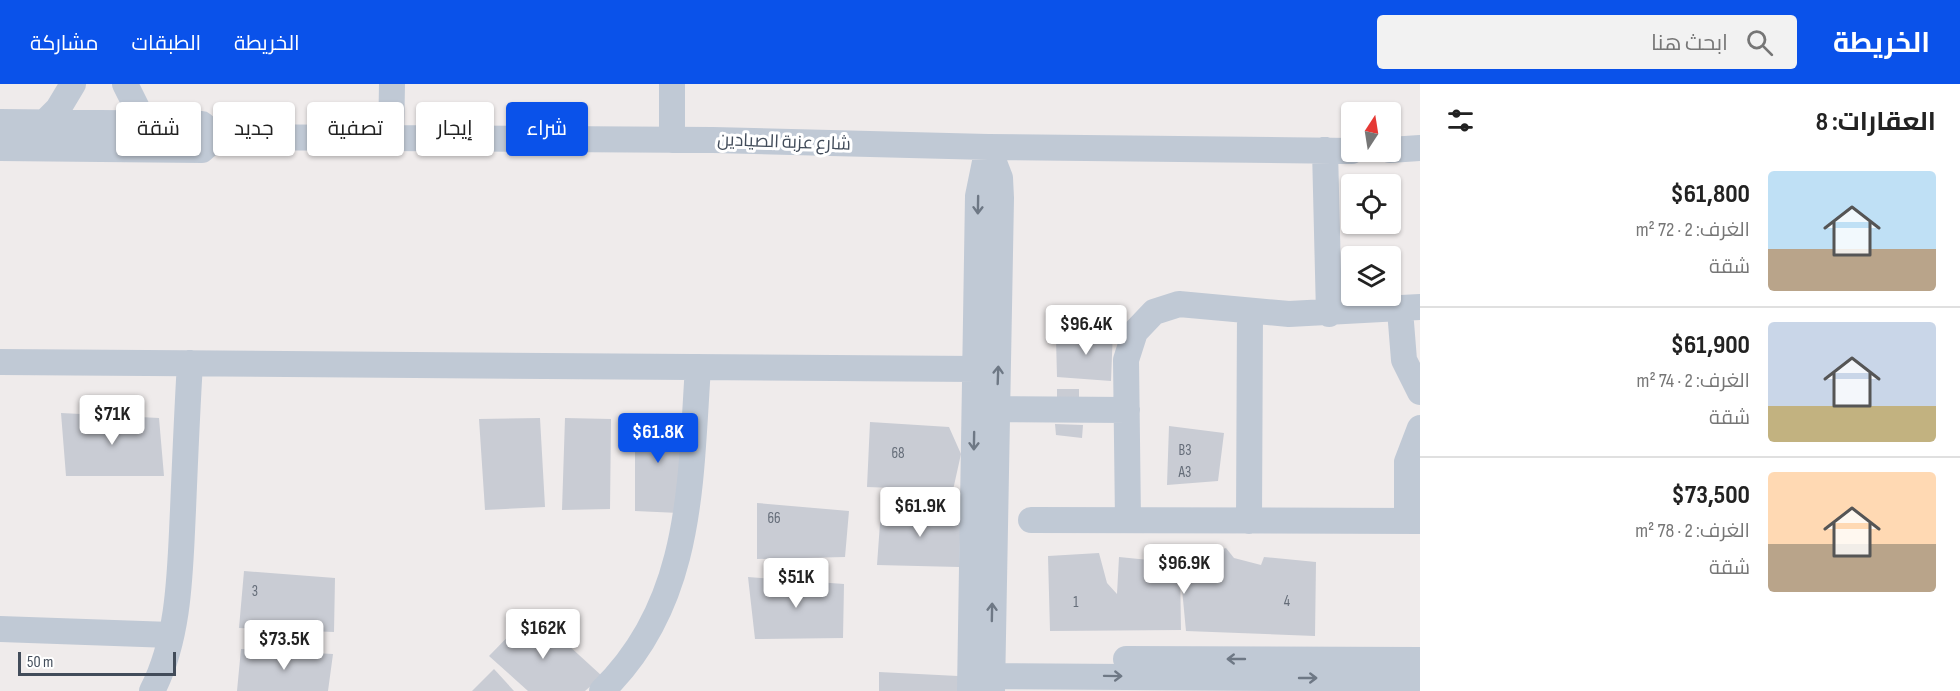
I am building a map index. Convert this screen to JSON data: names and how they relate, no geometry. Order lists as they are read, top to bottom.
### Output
{
  "streets": {
    "street": ["شارع عزبة الصيادين"]
  },
  "house_numbers": [
    "B3",
    "68",
    "A3",
    "66",
    "3",
    "4",
    "1"
  ],
  "scale_bar": "50 m",
  "north": "top",
  "page": {
    "header": "الخريطة",
    "search": "ابحث هنا",
    "nav": ["الخريطة", "الطبقات", "مشاركة"],
    "heading": "العقارات: 8",
    "chip": [
      "شراء",
      "إيجار",
      "تصفية",
      "جديد",
      "شقة"
    ],
    "list": [
      {
        "name": "$61,800",
        "note": "الغرف: 2 · 72 m² · شقة"
      },
      {
        "name": "$61,900",
        "note": "الغرف: 2 · 74 m² · شقة"
      },
      {
        "name": "$73,500",
        "note": "الغرف: 2 · 78 m² · شقة"
      }
    ],
    "price": [
      "$96.4K",
      "$71K",
      "$61.8K",
      "$61.9K",
      "$96.9K",
      "$51K",
      "$162K",
      "$73.5K"
    ],
    "scale": "50 m"
  }
}
